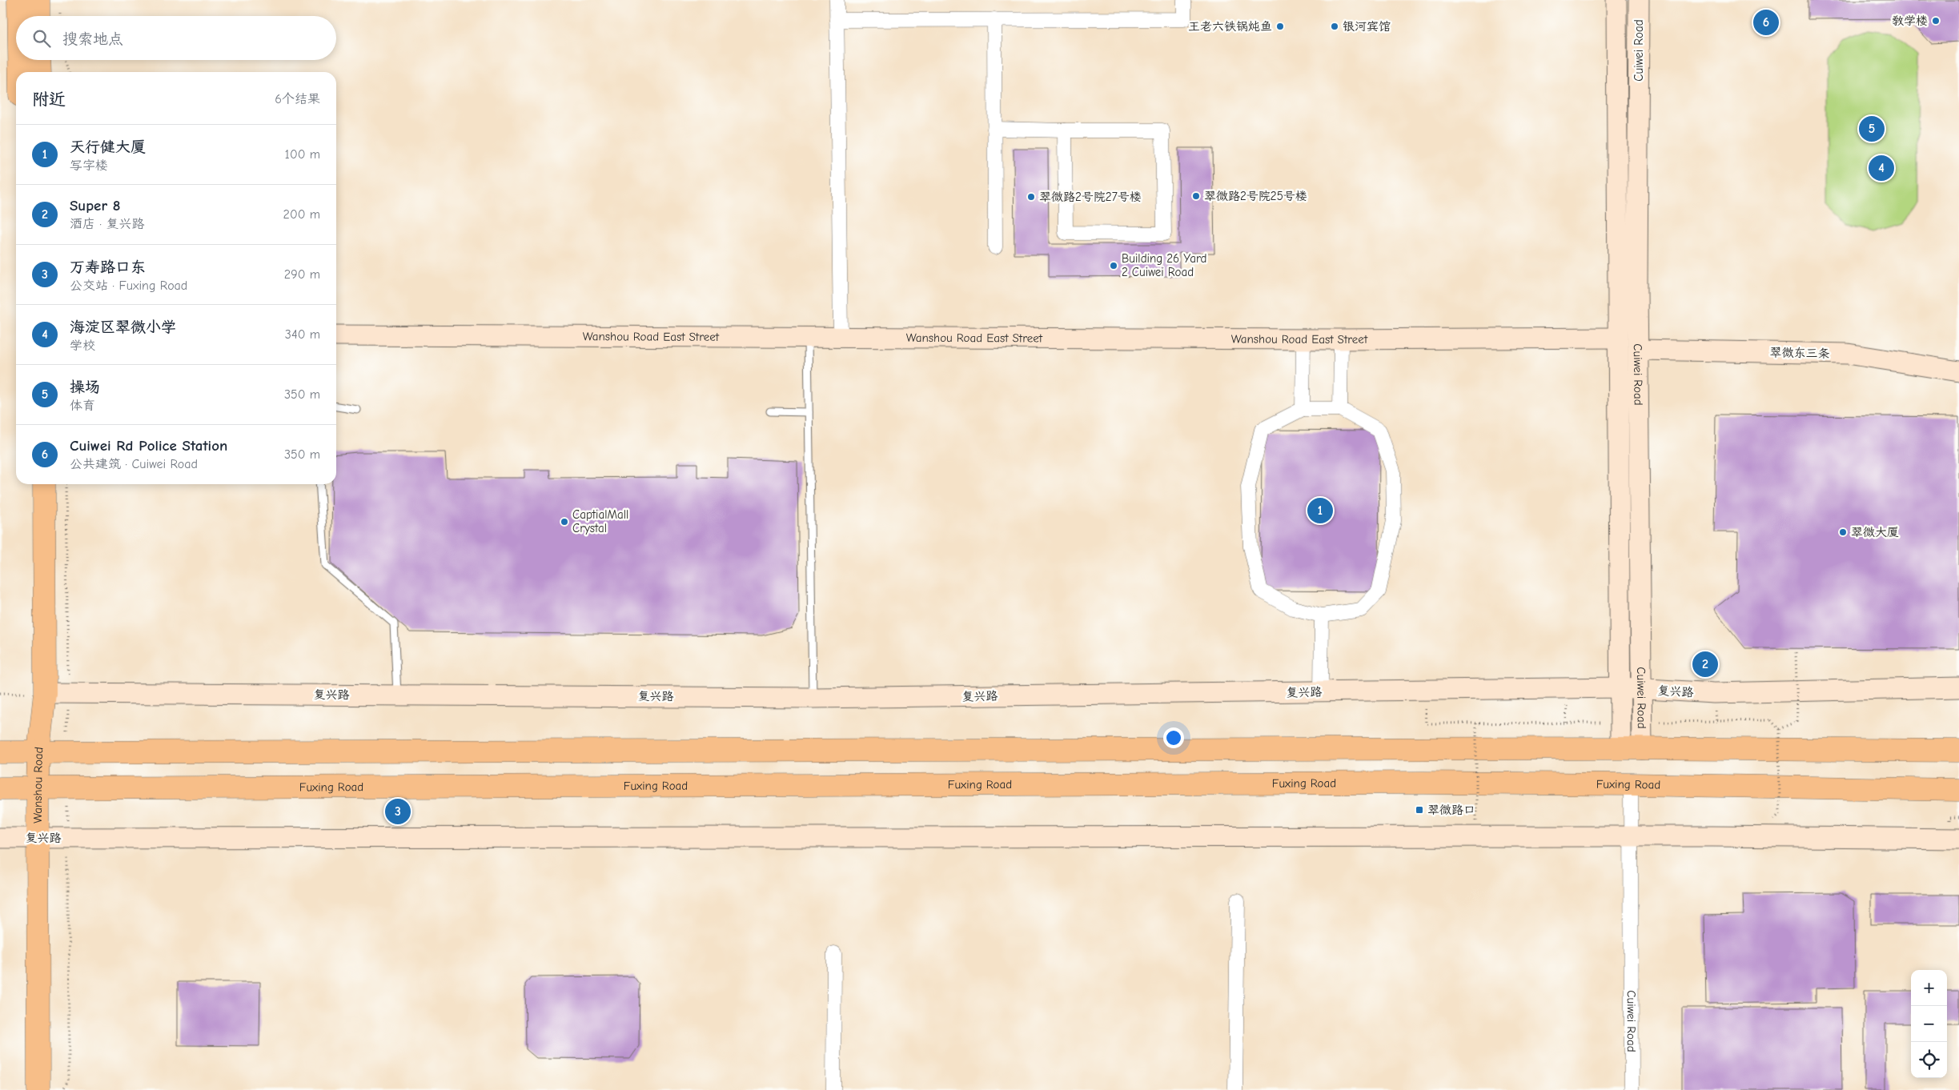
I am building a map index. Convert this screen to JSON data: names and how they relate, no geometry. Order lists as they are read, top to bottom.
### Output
{
  "streets": {
    "main road": ["Fuxing Road", "Wanshou Road"],
    "street": [
      "Cuiwei Road",
      "Wanshou Road East Street",
      "翠微东三条",
      "复兴路"
    ]
  },
  "crossings": [
    ["Cuiwei Road", "Wanshou Road East Street"],
    ["Cuiwei Road", "翠微东三条"],
    ["Cuiwei Road", "复兴路"],
    ["Cuiwei Road", "Fuxing Road"],
    ["复兴路", "Wanshou Road"],
    ["Fuxing Road", "Wanshou Road"]
  ],
  "places": {
    "other": [
      "教学楼",
      "王老六铁锅炖鱼",
      "银河宾馆",
      "翠微路2号院25号楼",
      "翠微路2号院27号楼",
      "Building 26 Yard 2 Cuiwei Road",
      "CaptialMall Crystal",
      "翠微大厦"
    ],
    "transit": ["翠微路口"]
  },
  "page": {
    "pins": [
      "6",
      "5",
      "4",
      "1",
      "2",
      "3"
    ],
    "search": "搜索地点",
    "heading": ["附近", "6个结果"],
    "list": [
      {
        "mark": "1",
        "name": "天行健大厦",
        "note": "写字楼",
        "value": "100 m"
      },
      {
        "mark": "2",
        "name": "Super 8",
        "note": "酒店 · 复兴路",
        "value": "200 m"
      },
      {
        "mark": "3",
        "name": "万寿路口东",
        "note": "公交站 · Fuxing Road",
        "value": "290 m"
      },
      {
        "mark": "4",
        "name": "海淀区翠微小学",
        "note": "学校",
        "value": "340 m"
      },
      {
        "mark": "5",
        "name": "操场",
        "note": "体育",
        "value": "350 m"
      },
      {
        "mark": "6",
        "name": "Cuiwei Rd Police Station",
        "note": "公共建筑 · Cuiwei Road",
        "value": "350 m"
      }
    ],
    "map_buttons": ["+", "−"]
  }
}
